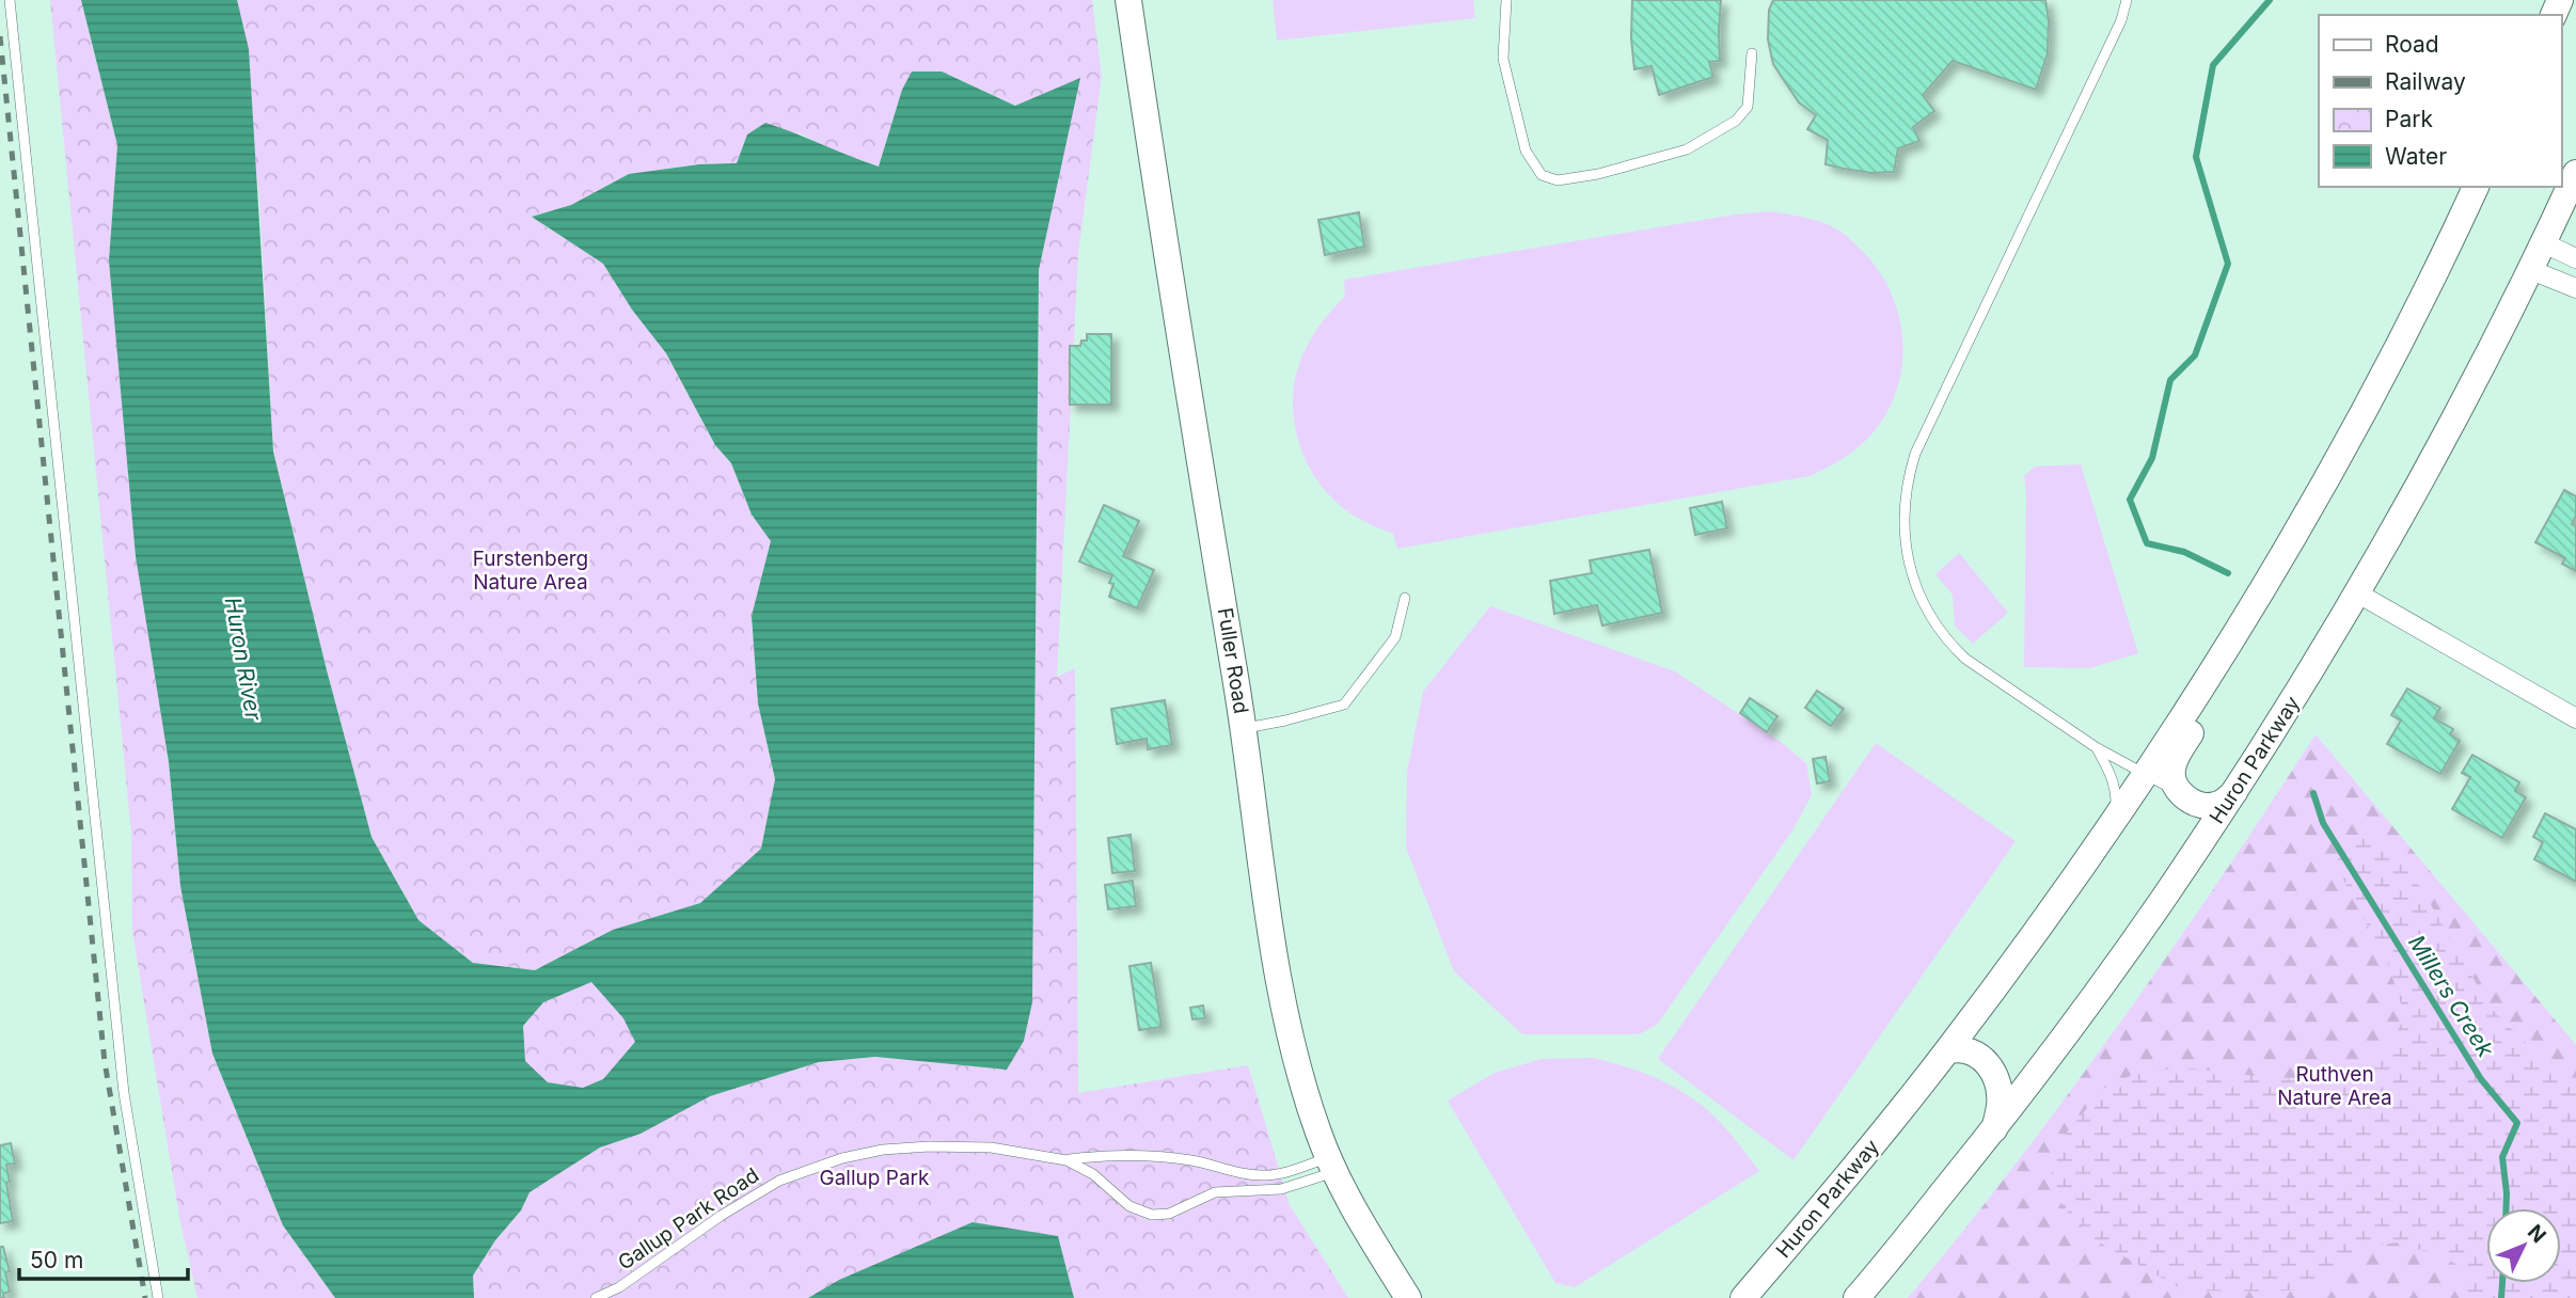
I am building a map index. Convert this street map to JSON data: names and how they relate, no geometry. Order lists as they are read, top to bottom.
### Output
{
  "streets": {
    "main road": ["Fuller Road", "Huron Parkway"],
    "lane": ["Gallup Park Road"]
  },
  "crossings": [
    ["Fuller Road", "Gallup Park Road"]
  ],
  "water": ["Huron River", "Millers Creek"],
  "parks": ["Furstenberg Nature Area", "Ruthven Nature Area", "Gallup Park"],
  "legend": [
    "Road",
    "Railway",
    "Park",
    "Water"
  ],
  "scale_bar": "50 m",
  "north": "top right"
}
